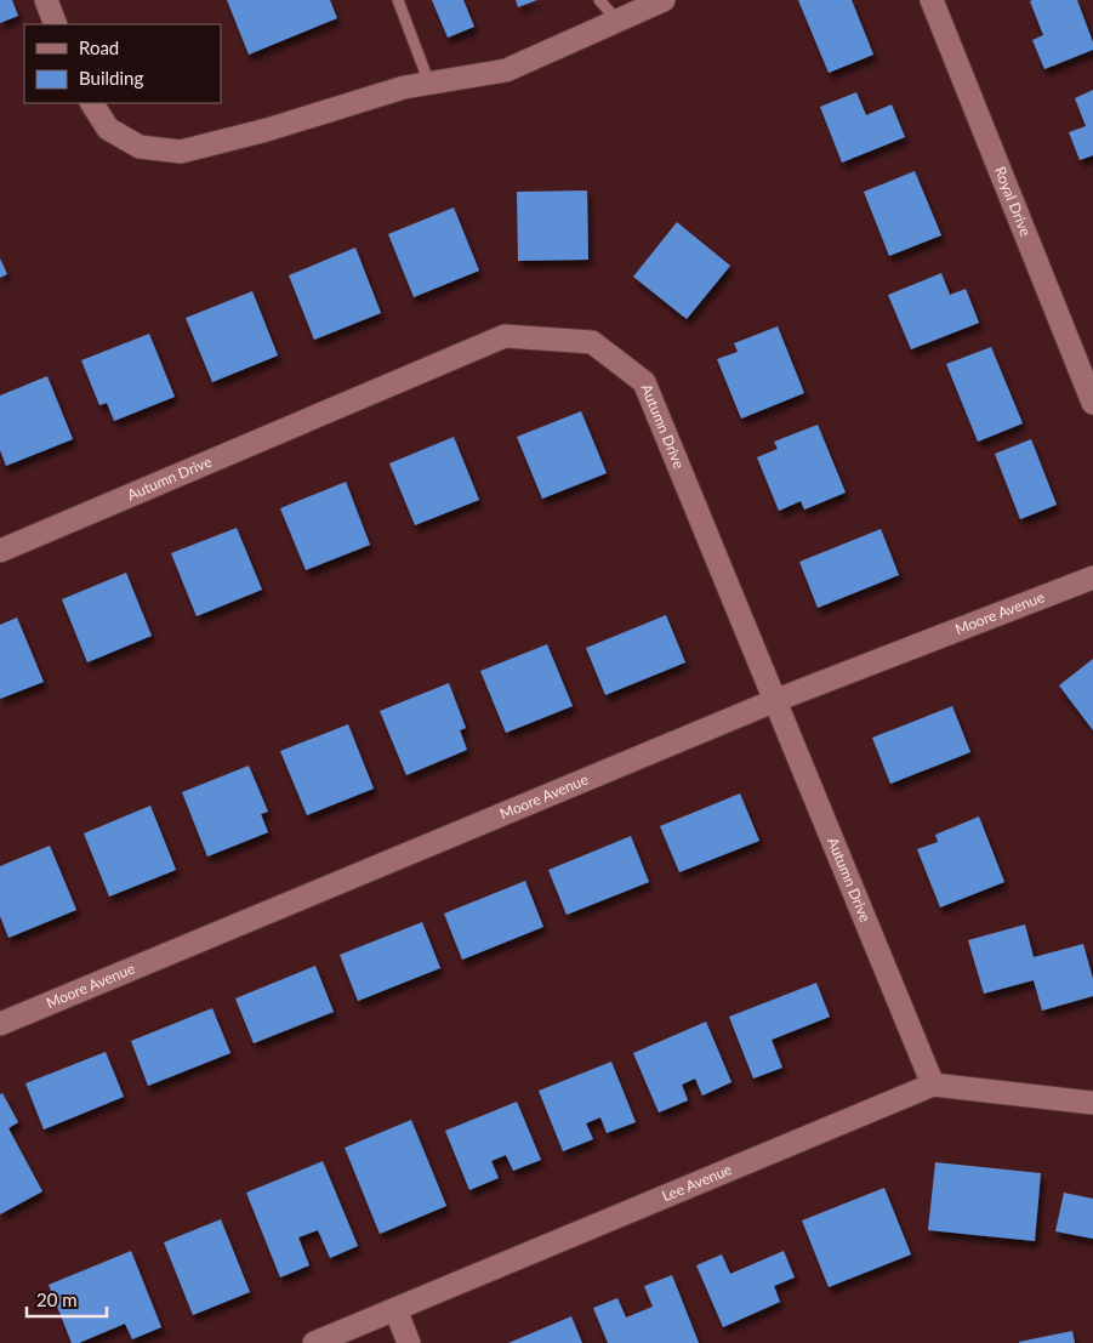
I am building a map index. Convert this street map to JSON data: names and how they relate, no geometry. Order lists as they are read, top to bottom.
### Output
{
  "streets": {
    "street": [
      "Royal Drive",
      "Autumn Drive",
      "Moore Avenue",
      "Lee Avenue"
    ]
  },
  "crossings": [
    ["Autumn Drive", "Moore Avenue"],
    ["Autumn Drive", "Lee Avenue"]
  ],
  "legend": ["Road", "Building"],
  "scale_bar": "20 m"
}
